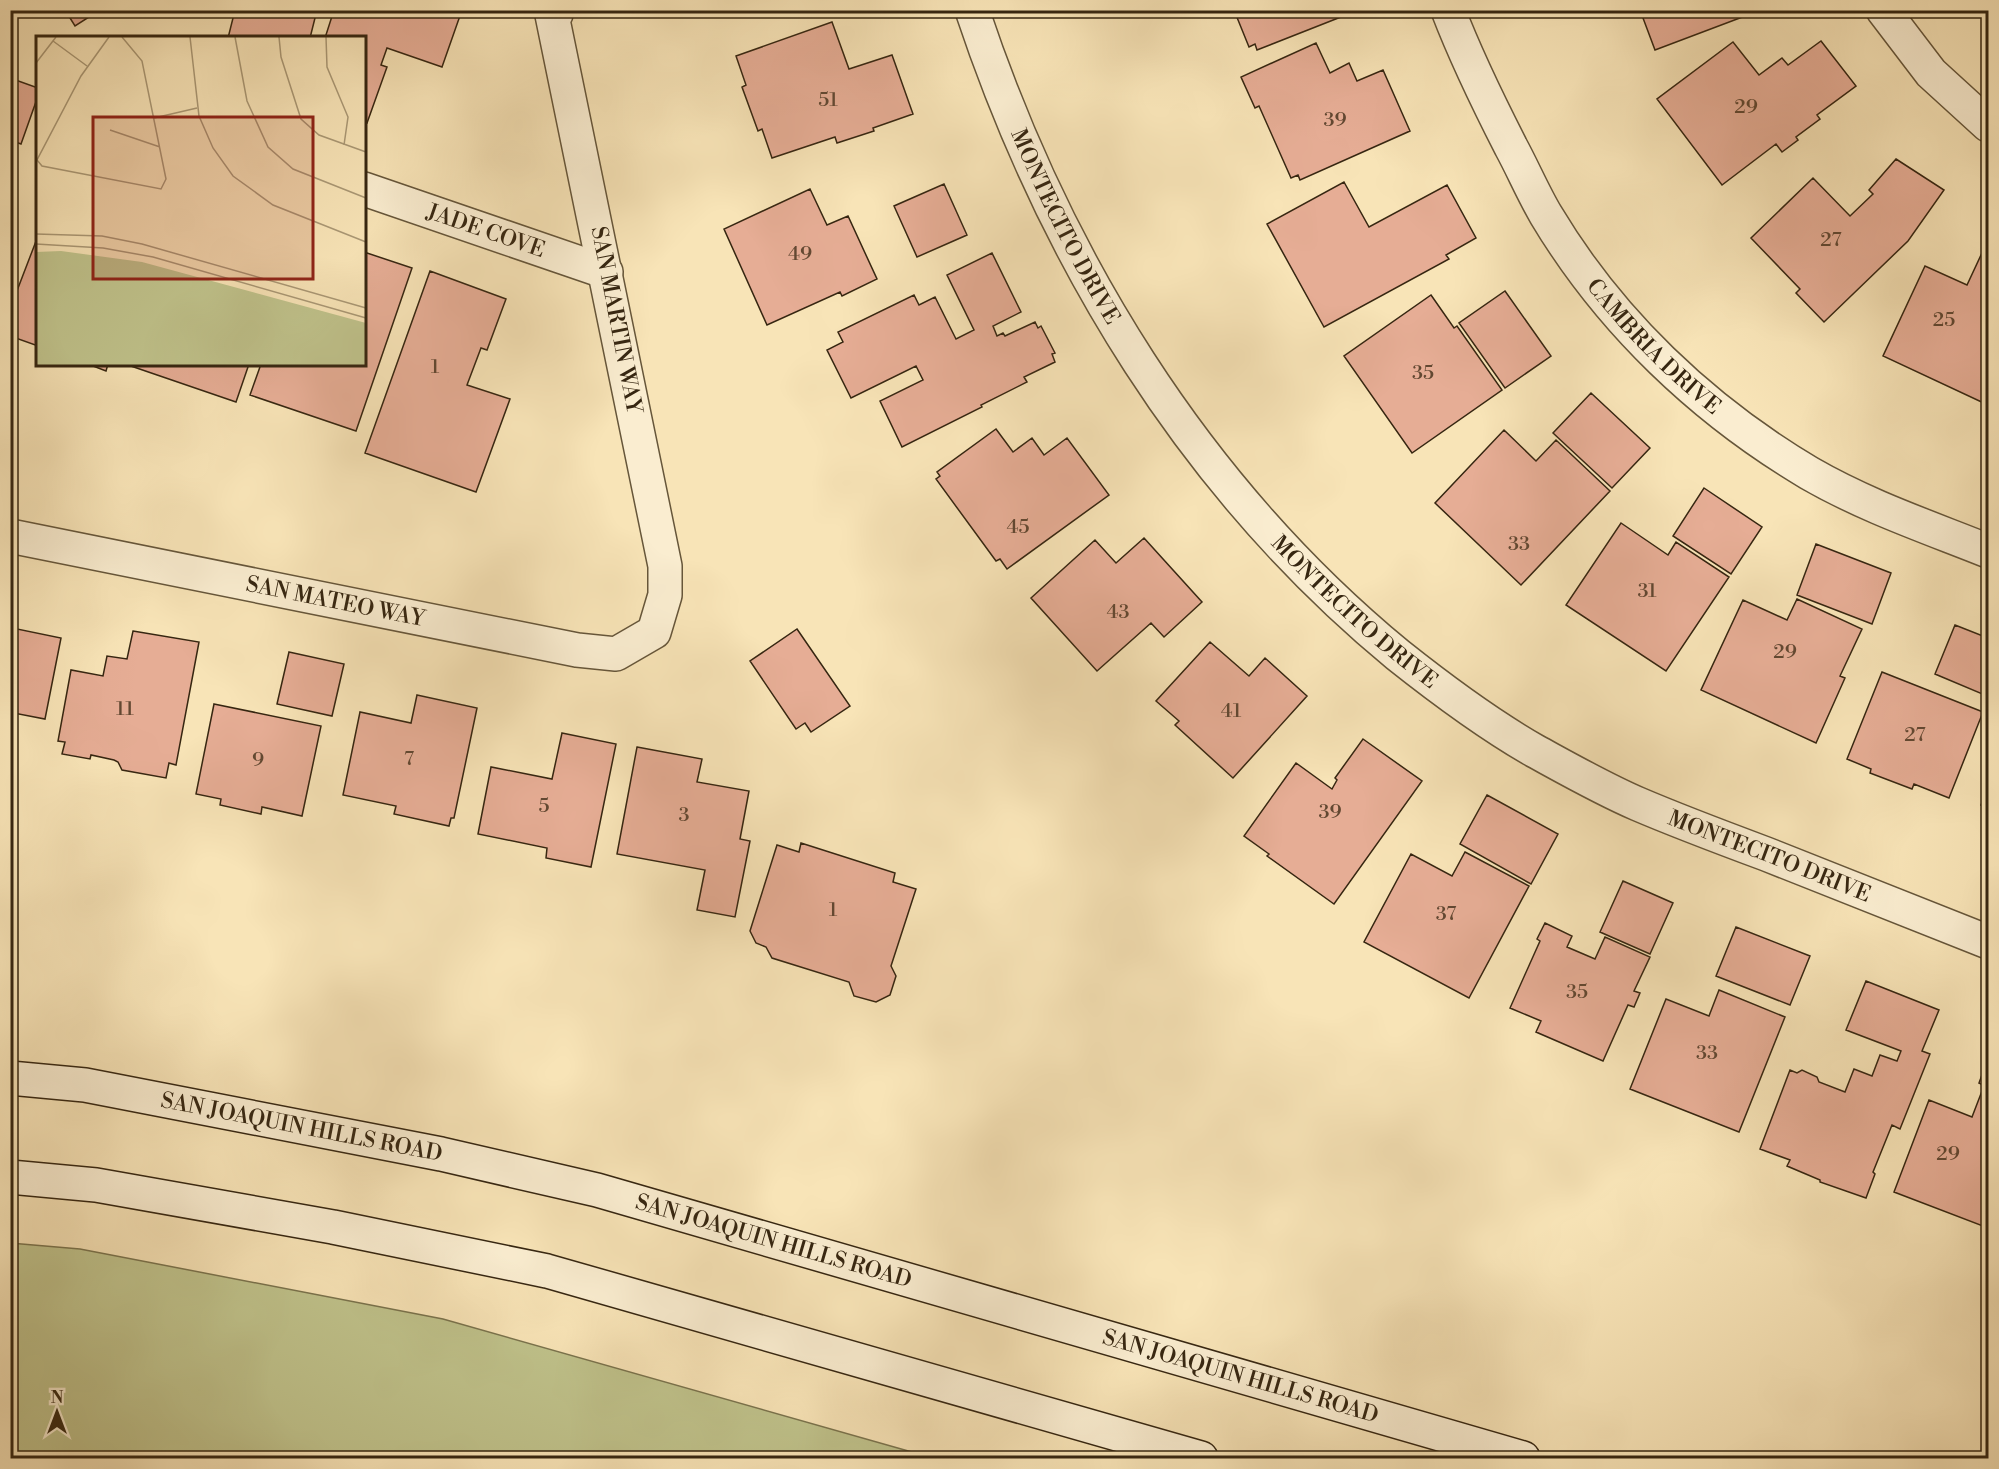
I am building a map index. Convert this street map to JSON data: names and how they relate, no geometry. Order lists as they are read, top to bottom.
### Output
{
  "streets": {
    "street": [
      "MONTECITO DRIVE",
      "JADE COVE",
      "SAN MARTIN WAY",
      "CAMBRIA DRIVE",
      "SAN MATEO WAY",
      "SAN JOAQUIN HILLS ROAD"
    ]
  },
  "crossings": [
    ["JADE COVE", "SAN MARTIN WAY"],
    ["SAN MARTIN WAY", "SAN MATEO WAY"]
  ],
  "house_numbers": [
    "51",
    "29",
    "39",
    "27",
    "49",
    "25",
    "1",
    "35",
    "45",
    "33",
    "31",
    "43",
    "29",
    "11",
    "41",
    "27",
    "7",
    "9",
    "5",
    "39",
    "3",
    "1",
    "37",
    "35",
    "33",
    "29"
  ],
  "north": "top"
}
